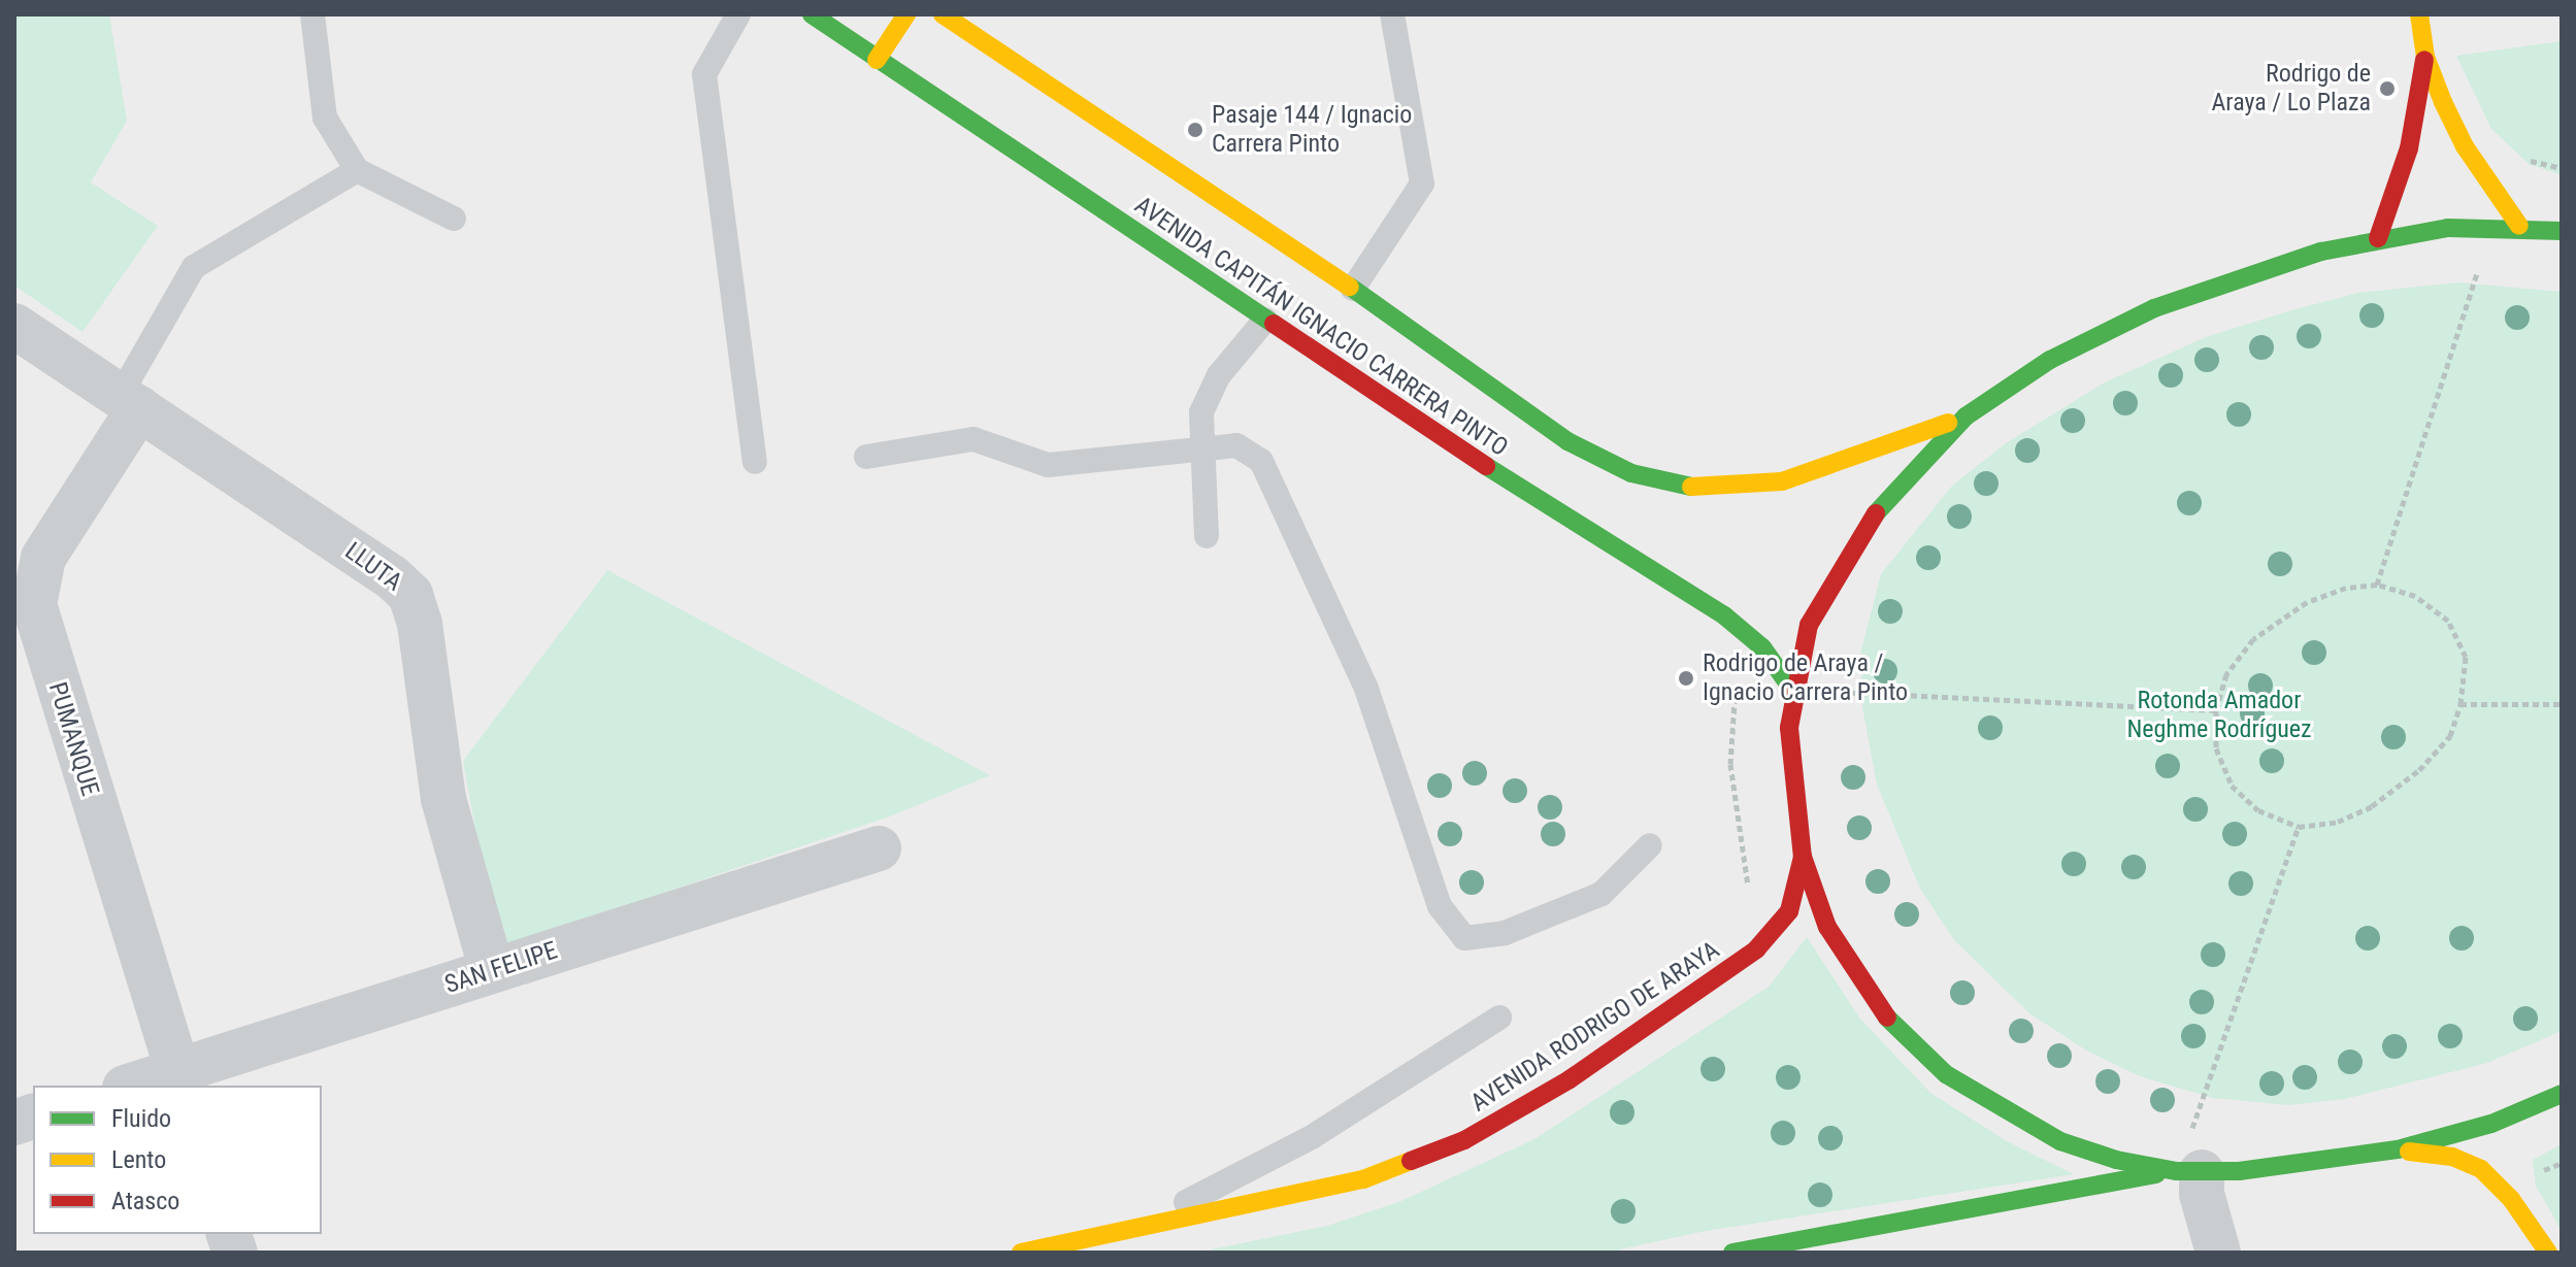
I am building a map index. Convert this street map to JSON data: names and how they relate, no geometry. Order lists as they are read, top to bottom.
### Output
{
  "streets": {
    "main road": ["AVENIDA CAPITÁN IGNACIO CARRERA PINTO", "AVENIDA RODRIGO DE ARAYA"],
    "street": ["LLUTA", "PUMANQUE", "SAN FELIPE"]
  },
  "crossings": [
    ["LLUTA", "PUMANQUE"],
    ["LLUTA", "SAN FELIPE"],
    ["PUMANQUE", "SAN FELIPE"]
  ],
  "parks": ["Rotonda Amador Neghme Rodríguez"],
  "places": ["Rodrigo de Araya / Lo Plaza", "Pasaje 144 / Ignacio Carrera Pinto", "Rodrigo de Araya / Ignacio Carrera Pinto"],
  "legend": ["Fluido", "Lento", "Atasco"]
}
